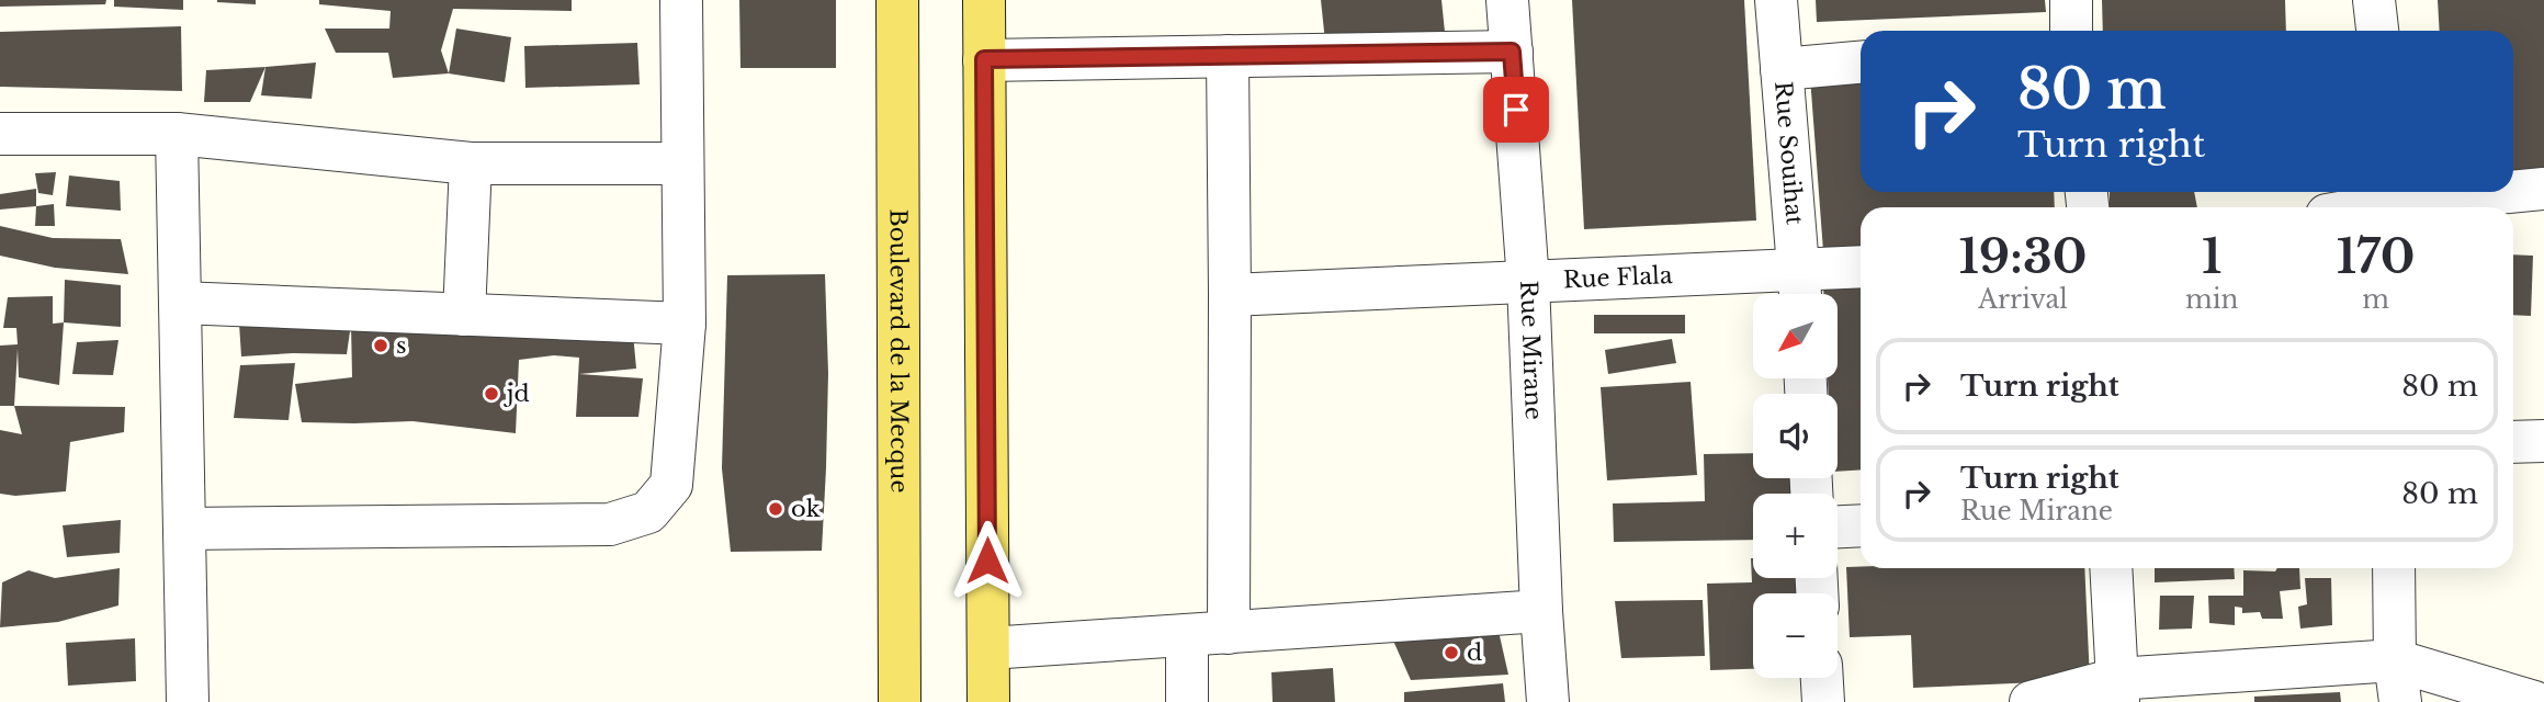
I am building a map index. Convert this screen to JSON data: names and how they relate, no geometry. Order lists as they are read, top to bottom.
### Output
{
  "streets": {
    "main road": ["Boulevard de la Mecque"],
    "street": ["Rue Souihat", "Rue Flala", "Rue Mirane"]
  },
  "crossings": [
    ["Rue Souihat", "Rue Flala"],
    ["Rue Flala", "Rue Mirane"]
  ],
  "places": [
    "s",
    "jd",
    "ok",
    "d"
  ],
  "north": "bottom left",
  "page": {
    "turn": ["80 m", "Turn right"],
    "eta": [
      "19:30",
      "Arrival",
      "1",
      "min",
      "170",
      "m"
    ],
    "map_buttons": ["+", "−"],
    "list": [
      {
        "name": "Turn right",
        "value": "80 m"
      },
      {
        "name": "Turn right",
        "note": "Rue Mirane",
        "value": "80 m"
      }
    ]
  }
}
